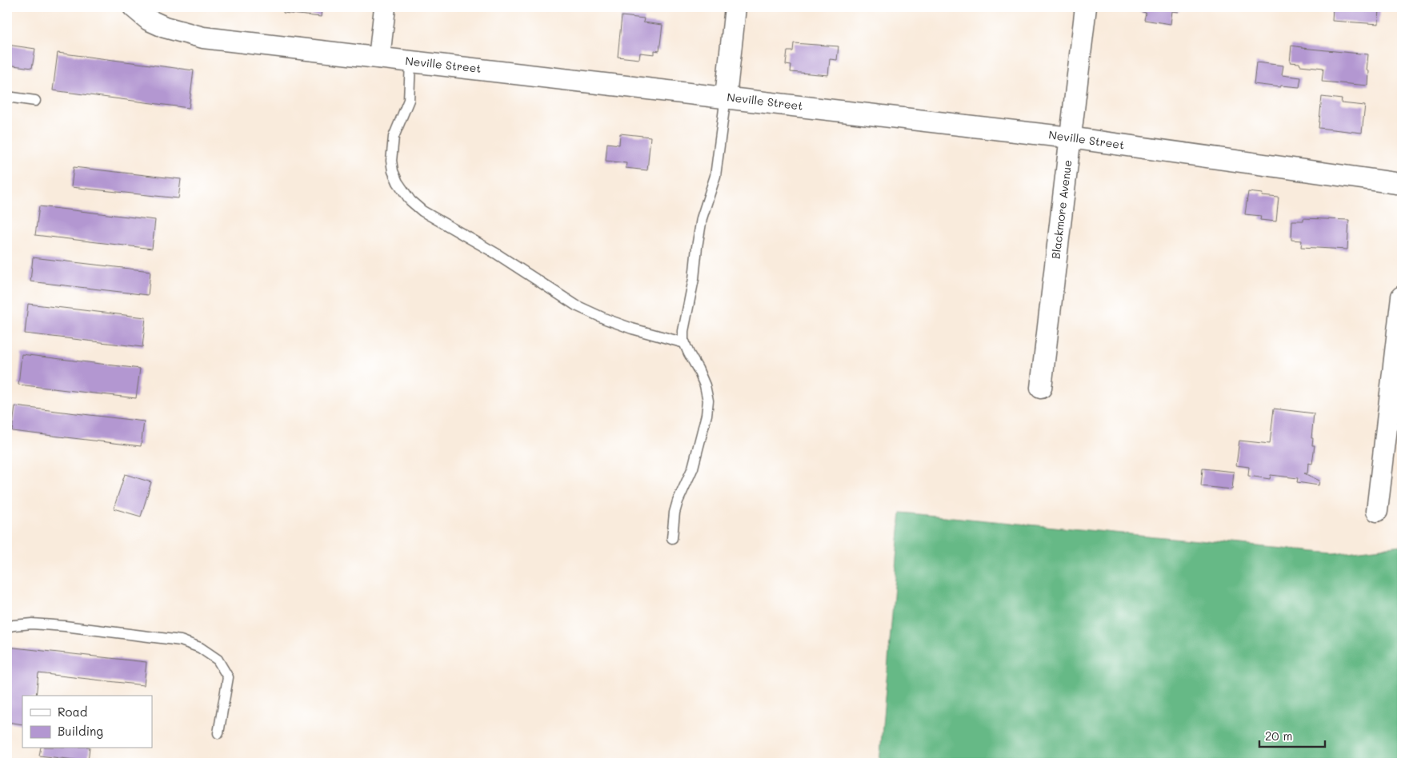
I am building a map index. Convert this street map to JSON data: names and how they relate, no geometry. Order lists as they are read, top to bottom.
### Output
{
  "streets": {
    "street": ["Neville Street", "Blackmore Avenue"]
  },
  "crossings": [
    ["Neville Street", "Blackmore Avenue"]
  ],
  "legend": ["Road", "Building"],
  "scale_bar": "20 m"
}
